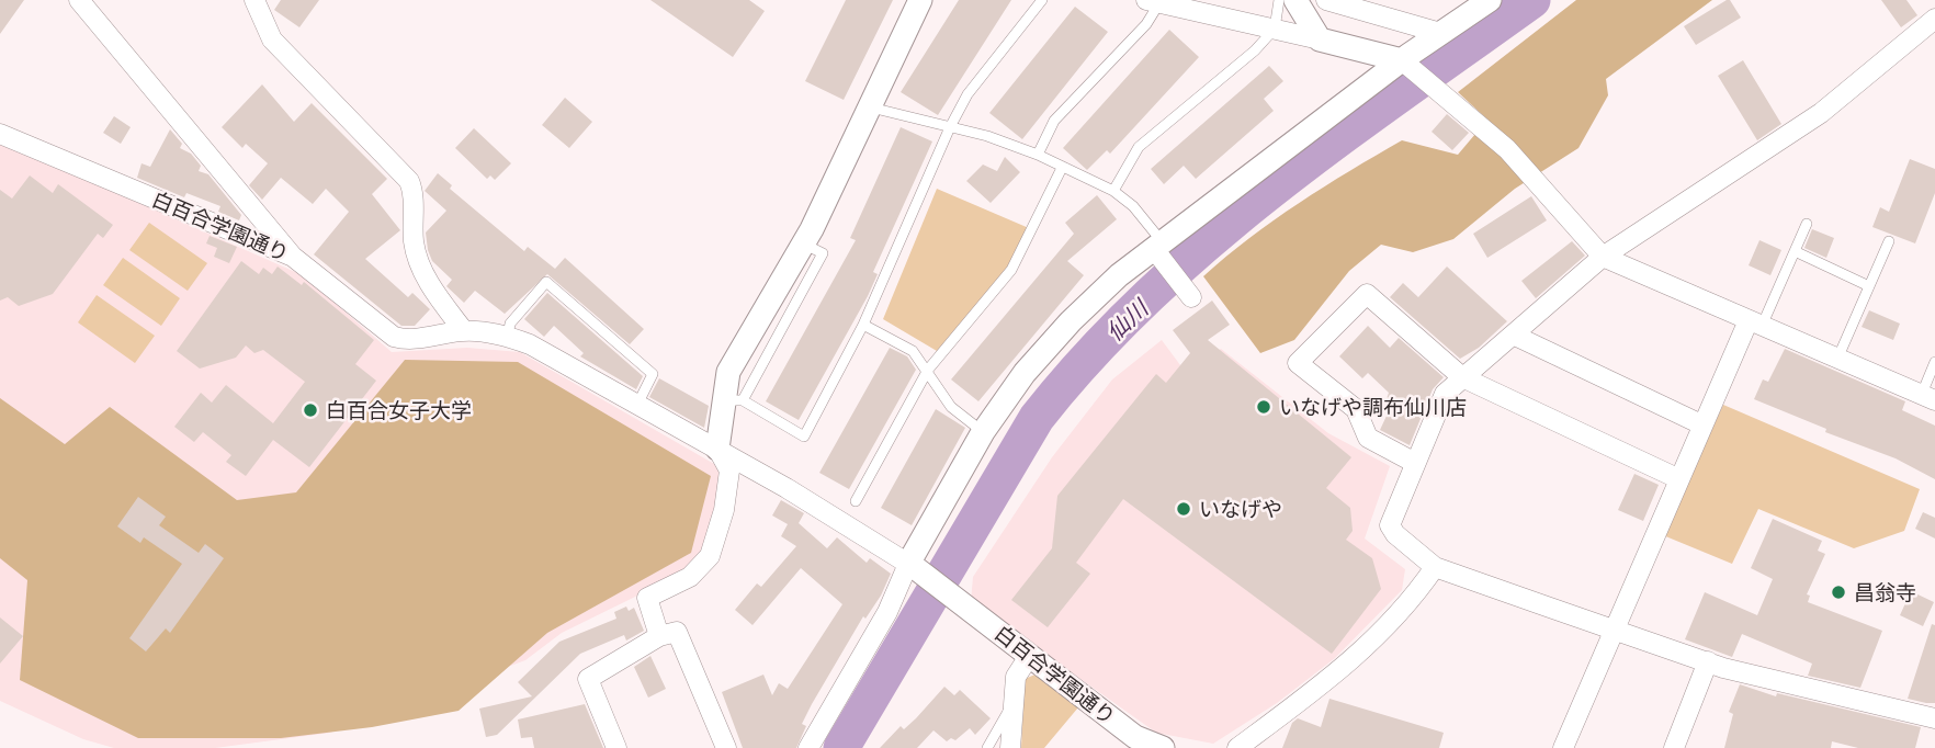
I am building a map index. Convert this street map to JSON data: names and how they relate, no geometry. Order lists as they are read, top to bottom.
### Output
{
  "streets": {
    "street": ["白百合学園通り"]
  },
  "water": ["仙川"],
  "places": [
    "いなげや調布仙川店",
    "白百合女子大学",
    "いなげや",
    "昌翁寺"
  ]
}
